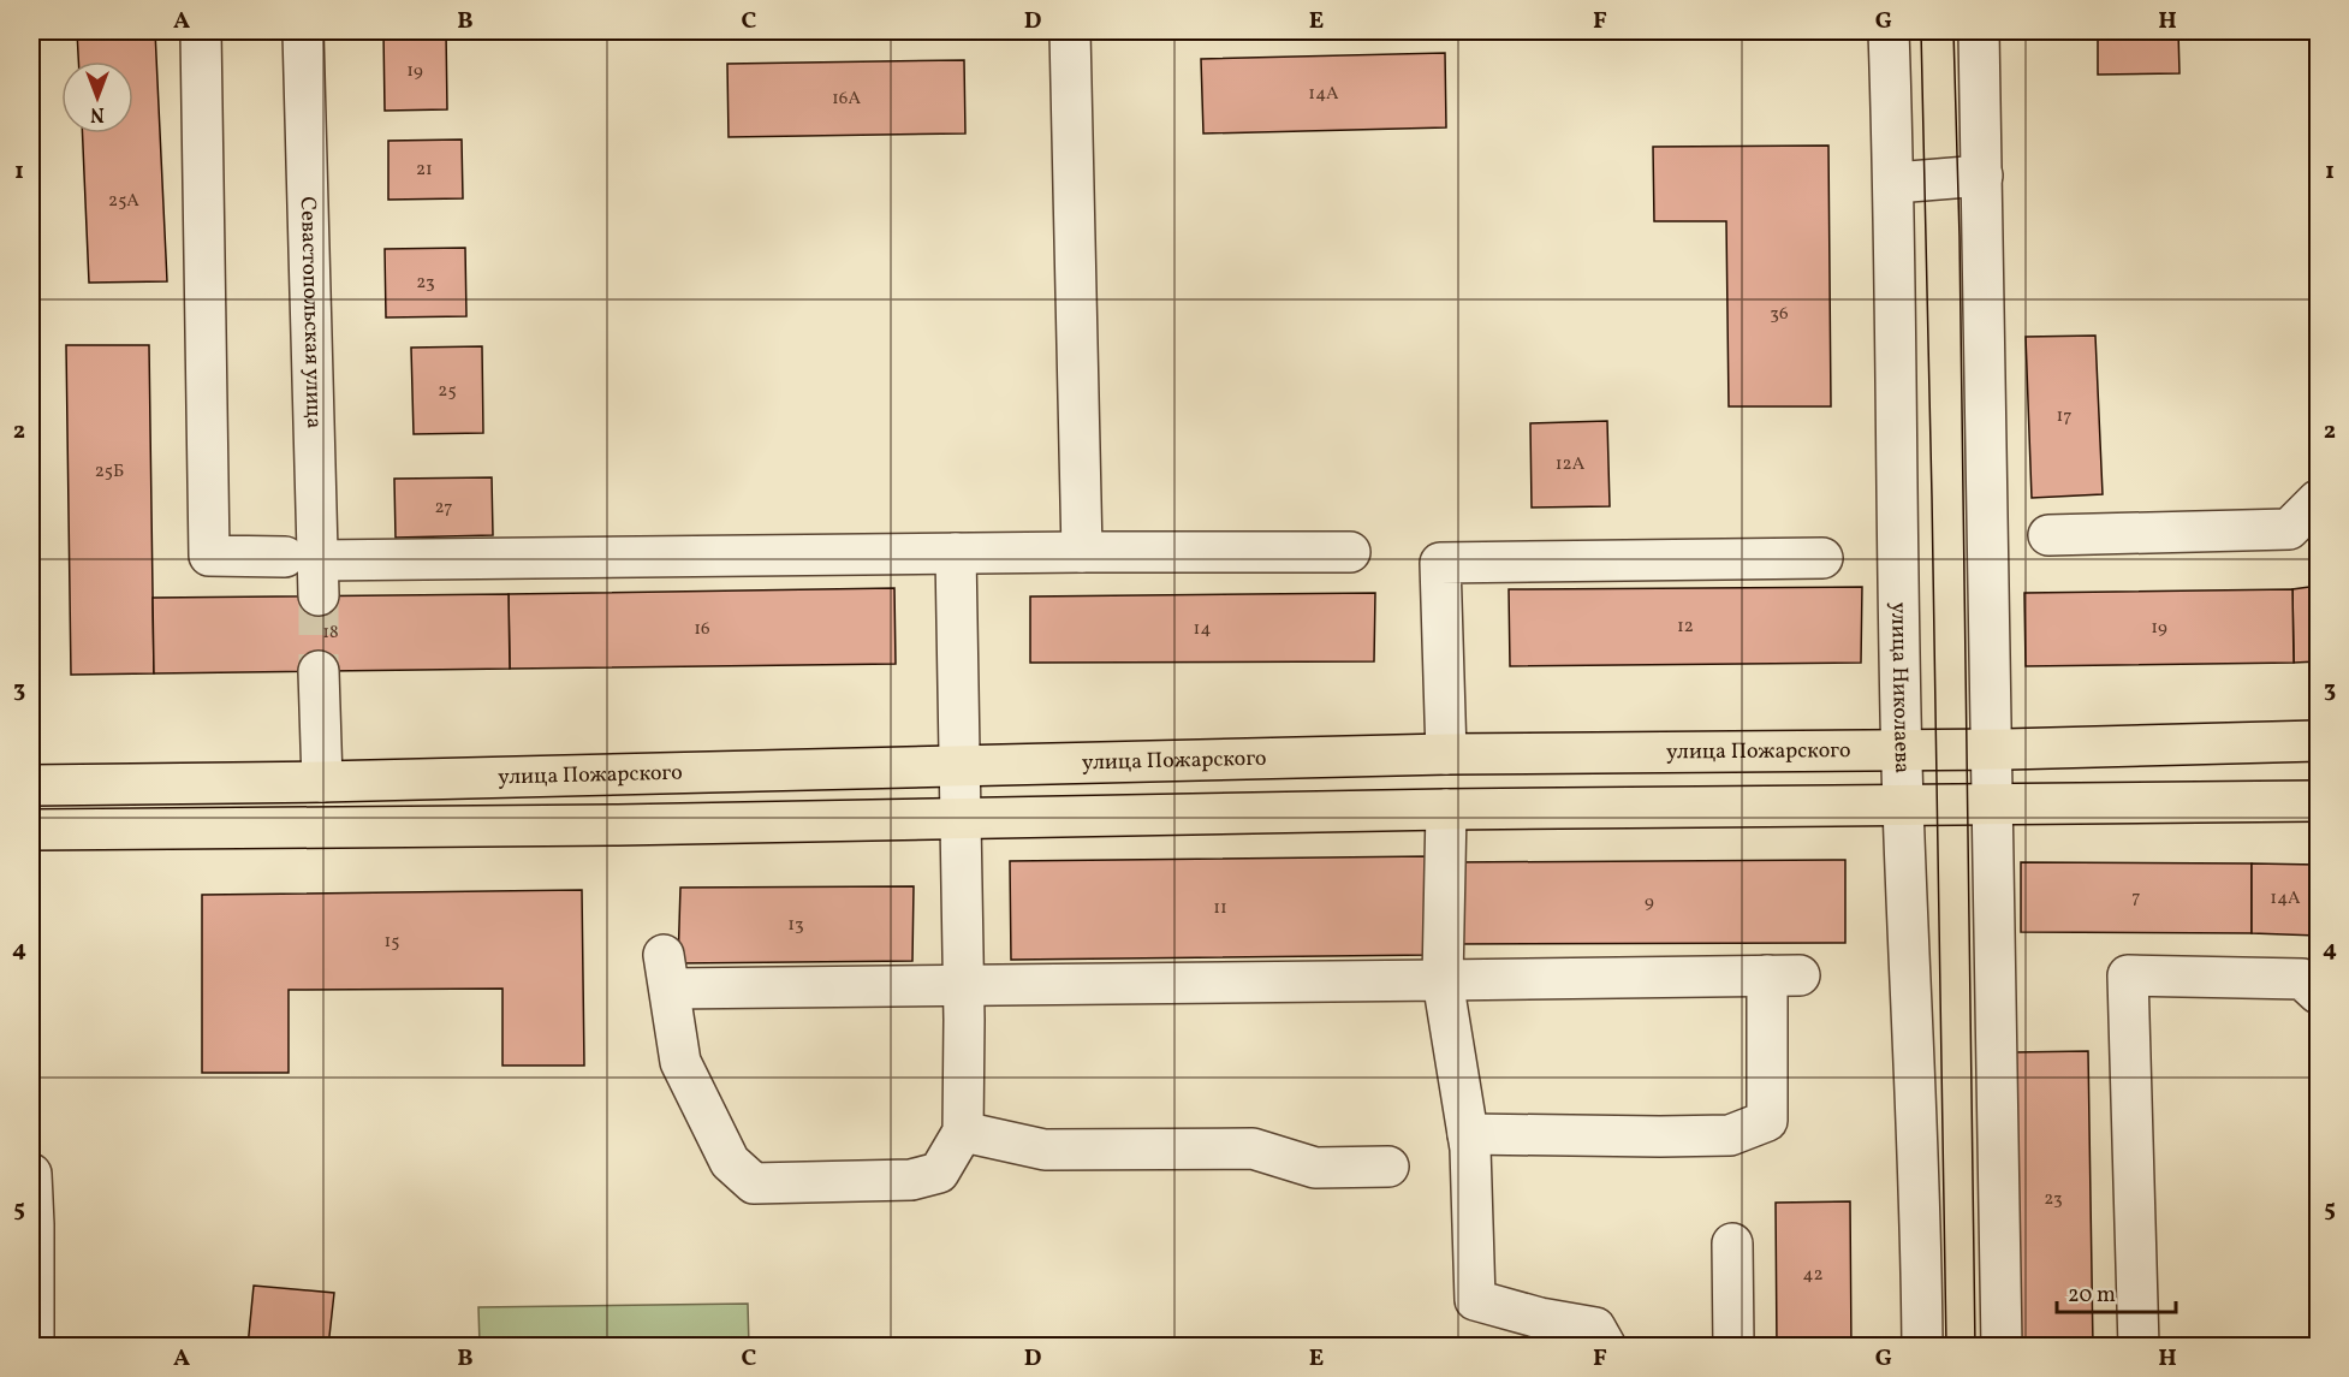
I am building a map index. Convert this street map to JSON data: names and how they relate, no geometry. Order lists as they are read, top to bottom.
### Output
{
  "streets": {
    "main road": ["улица Пожарского"],
    "street": ["Севастопольская улица", "улица Николаева"]
  },
  "crossings": [
    ["улица Николаева", "улица Пожарского"]
  ],
  "house_numbers": [
    "19",
    "14А",
    "16А",
    "21",
    "25А",
    "23",
    "36",
    "25",
    "17",
    "12А",
    "25Б",
    "27",
    "12",
    "19",
    "16",
    "14",
    "18",
    "7",
    "14А",
    "9",
    "11",
    "13",
    "15",
    "23",
    "42"
  ],
  "scale_bar": "20 m",
  "north": "bottom",
  "grid": {
    "columns": [
      "A",
      "B",
      "C",
      "D",
      "E",
      "F",
      "G",
      "H"
    ],
    "rows": [
      "1",
      "2",
      "3",
      "4",
      "5"
    ]
  }
}
